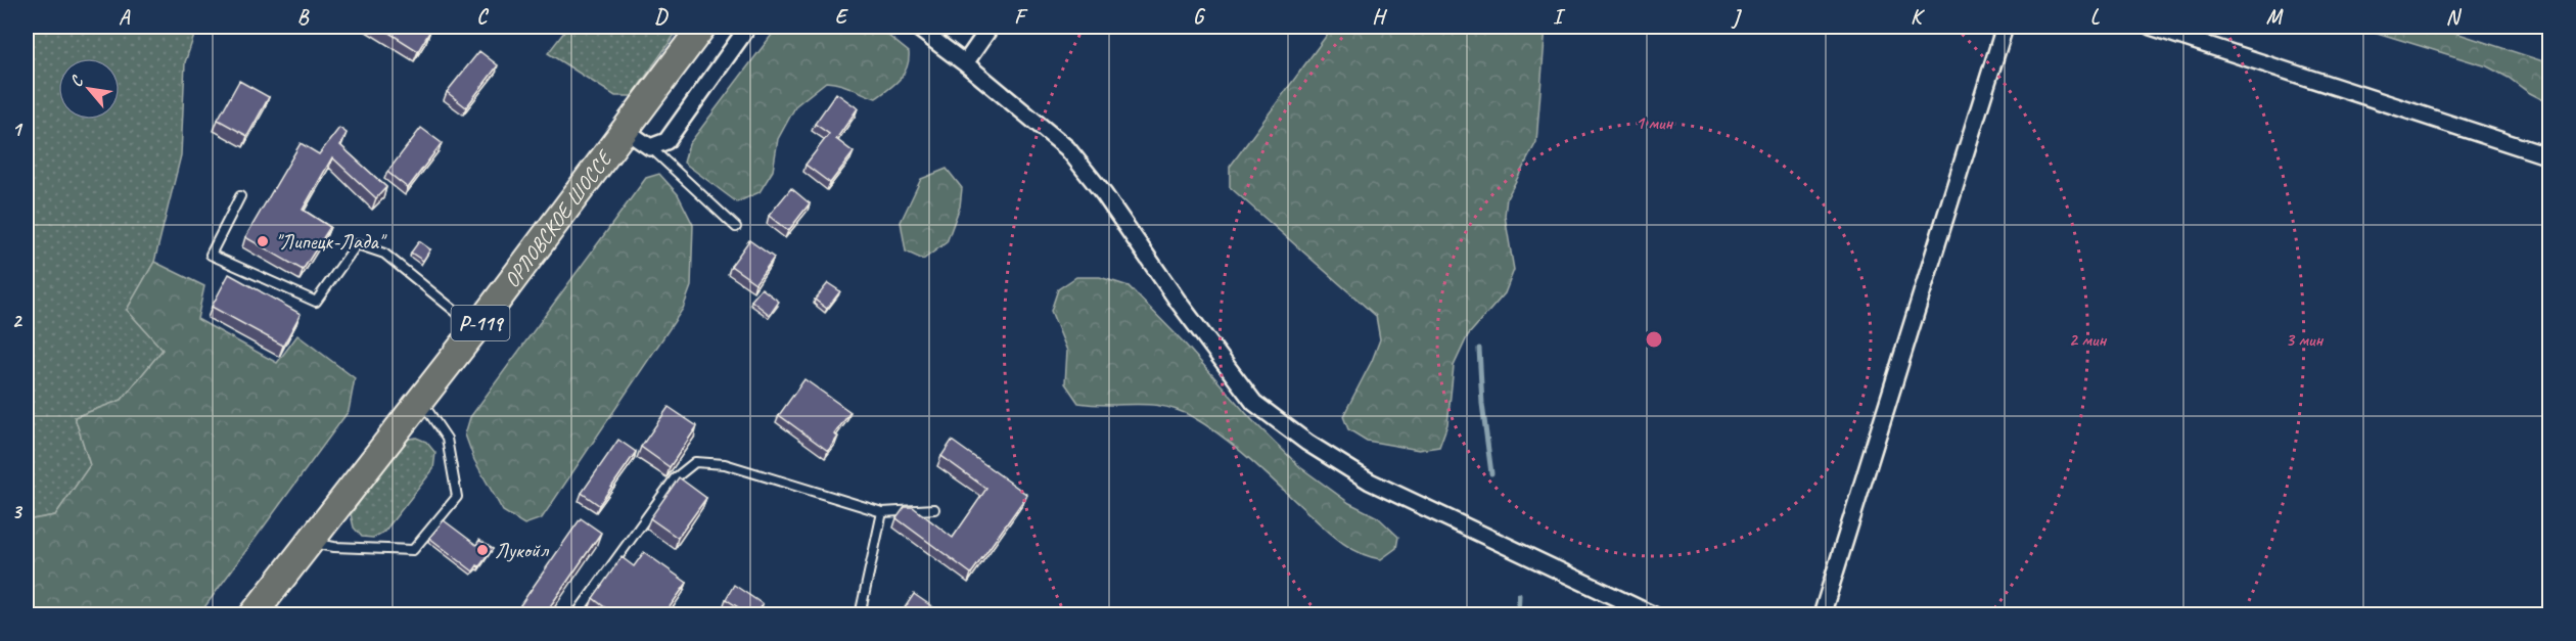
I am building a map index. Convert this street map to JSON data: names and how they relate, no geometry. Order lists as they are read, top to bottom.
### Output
{
  "streets": {
    "highway": ["ОРЛОВСКОЕ ШОССЕ", "Р-119"]
  },
  "places": ["\"Липецк-Лада\"", "Лукойл"],
  "north": "top left",
  "grid": {
    "columns": [
      "A",
      "B",
      "C",
      "D",
      "E",
      "F",
      "G",
      "H",
      "I",
      "J",
      "K",
      "L",
      "M",
      "N"
    ],
    "rows": ["1", "2", "3"]
  },
  "rings": ["1 мин", "2 мин", "3 мин"]
}
